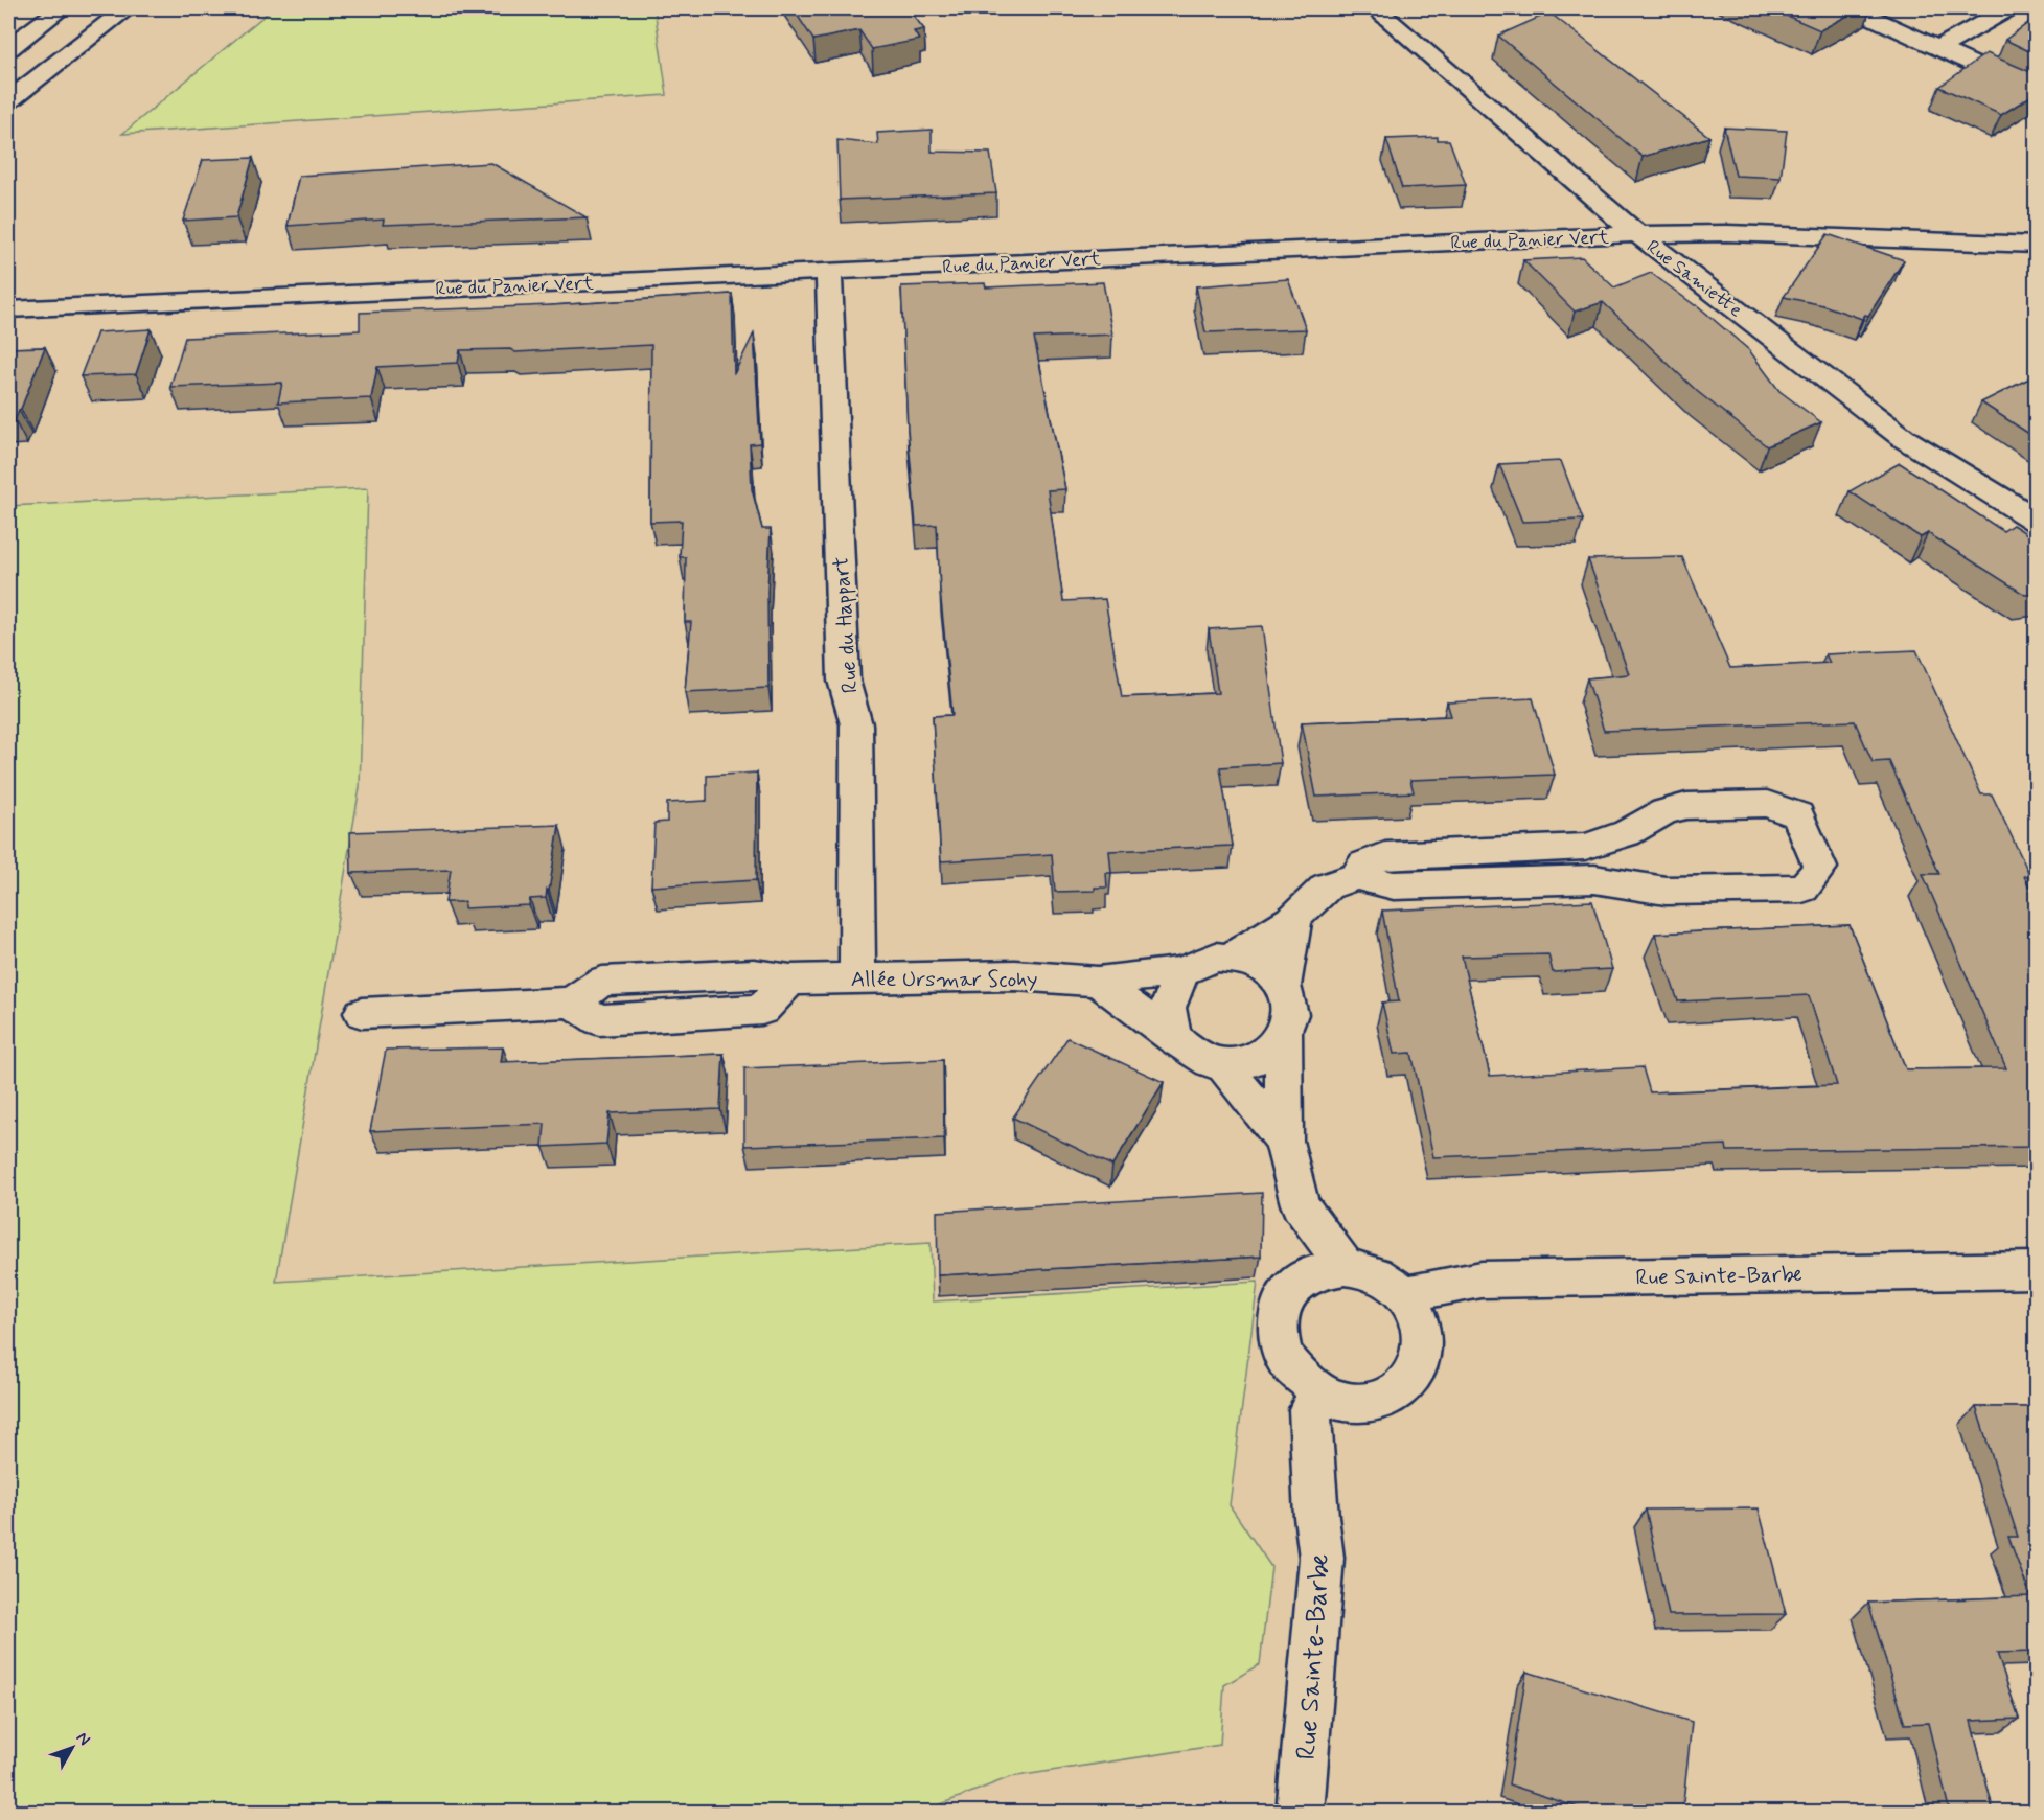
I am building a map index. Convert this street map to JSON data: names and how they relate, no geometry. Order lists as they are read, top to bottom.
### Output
{
  "streets": {
    "main road": [
      "Rue du Panier Vert",
      "Rue Samiette",
      "Rue du Happart",
      "Allée Ursmar Scohy",
      "Rue Sainte-Barbe"
    ]
  },
  "crossings": [
    ["Rue du Panier Vert", "Rue Samiette"],
    ["Rue du Panier Vert", "Rue du Happart"],
    ["Rue du Happart", "Allée Ursmar Scohy"]
  ],
  "north": "top right"
}
